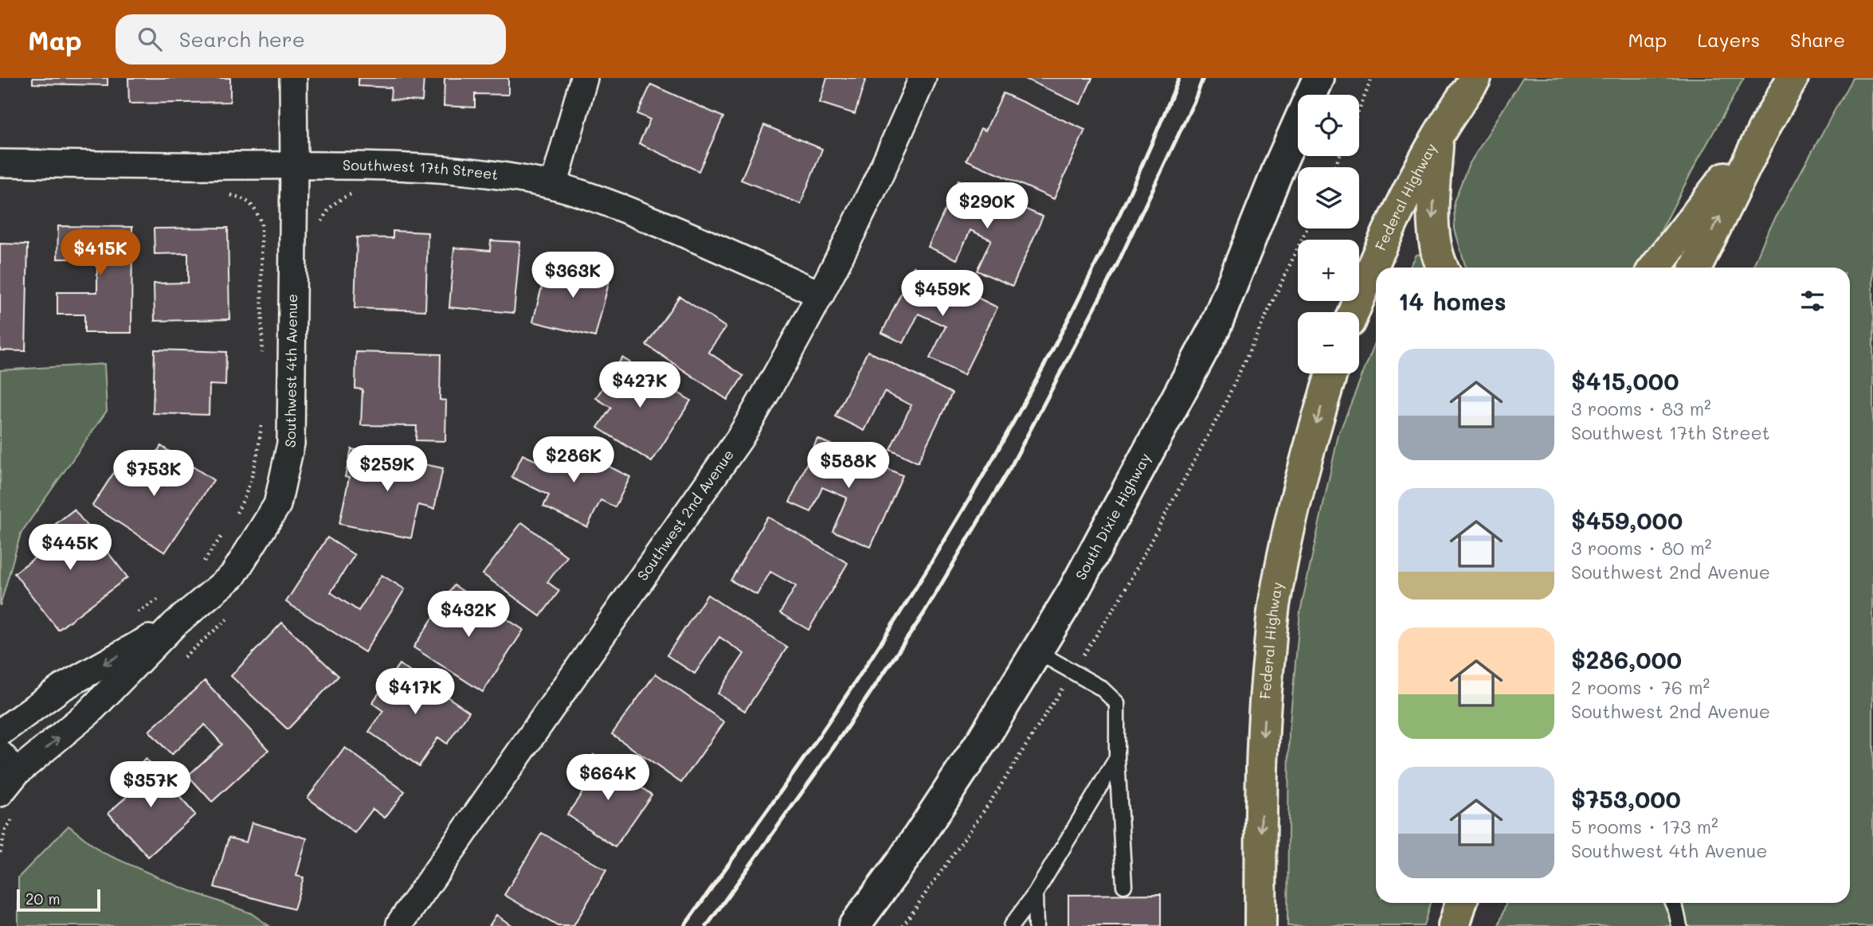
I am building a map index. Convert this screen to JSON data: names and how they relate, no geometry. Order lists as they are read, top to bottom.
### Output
{
  "streets": {
    "main road": ["Federal Highway", "South Dixie Highway"],
    "street": ["Southwest 17th Street", "Southwest 4th Avenue", "Southwest 2nd Avenue"]
  },
  "crossings": [
    ["Southwest 17th Street", "Southwest 4th Avenue"],
    ["Southwest 17th Street", "Southwest 2nd Avenue"]
  ],
  "one_way": ["Federal Highway"],
  "scale_bar": "20 m",
  "page": {
    "header": "Map",
    "search": "Search here",
    "nav": ["Map", "Layers", "Share"],
    "map_buttons": ["+", "−"],
    "price": [
      "$290K",
      "$415K",
      "$363K",
      "$459K",
      "$427K",
      "$286K",
      "$588K",
      "$259K",
      "$753K",
      "$445K",
      "$432K",
      "$417K",
      "$664K",
      "$357K"
    ],
    "heading": "14 homes",
    "list": [
      {
        "name": "$415,000",
        "note": "3 rooms · 83 m² · Southwest 17th Street"
      },
      {
        "name": "$459,000",
        "note": "3 rooms · 80 m² · Southwest 2nd Avenue"
      },
      {
        "name": "$286,000",
        "note": "2 rooms · 76 m² · Southwest 2nd Avenue"
      },
      {
        "name": "$753,000",
        "note": "5 rooms · 173 m² · Southwest 4th Avenue"
      }
    ],
    "scale": "20 m"
  }
}
